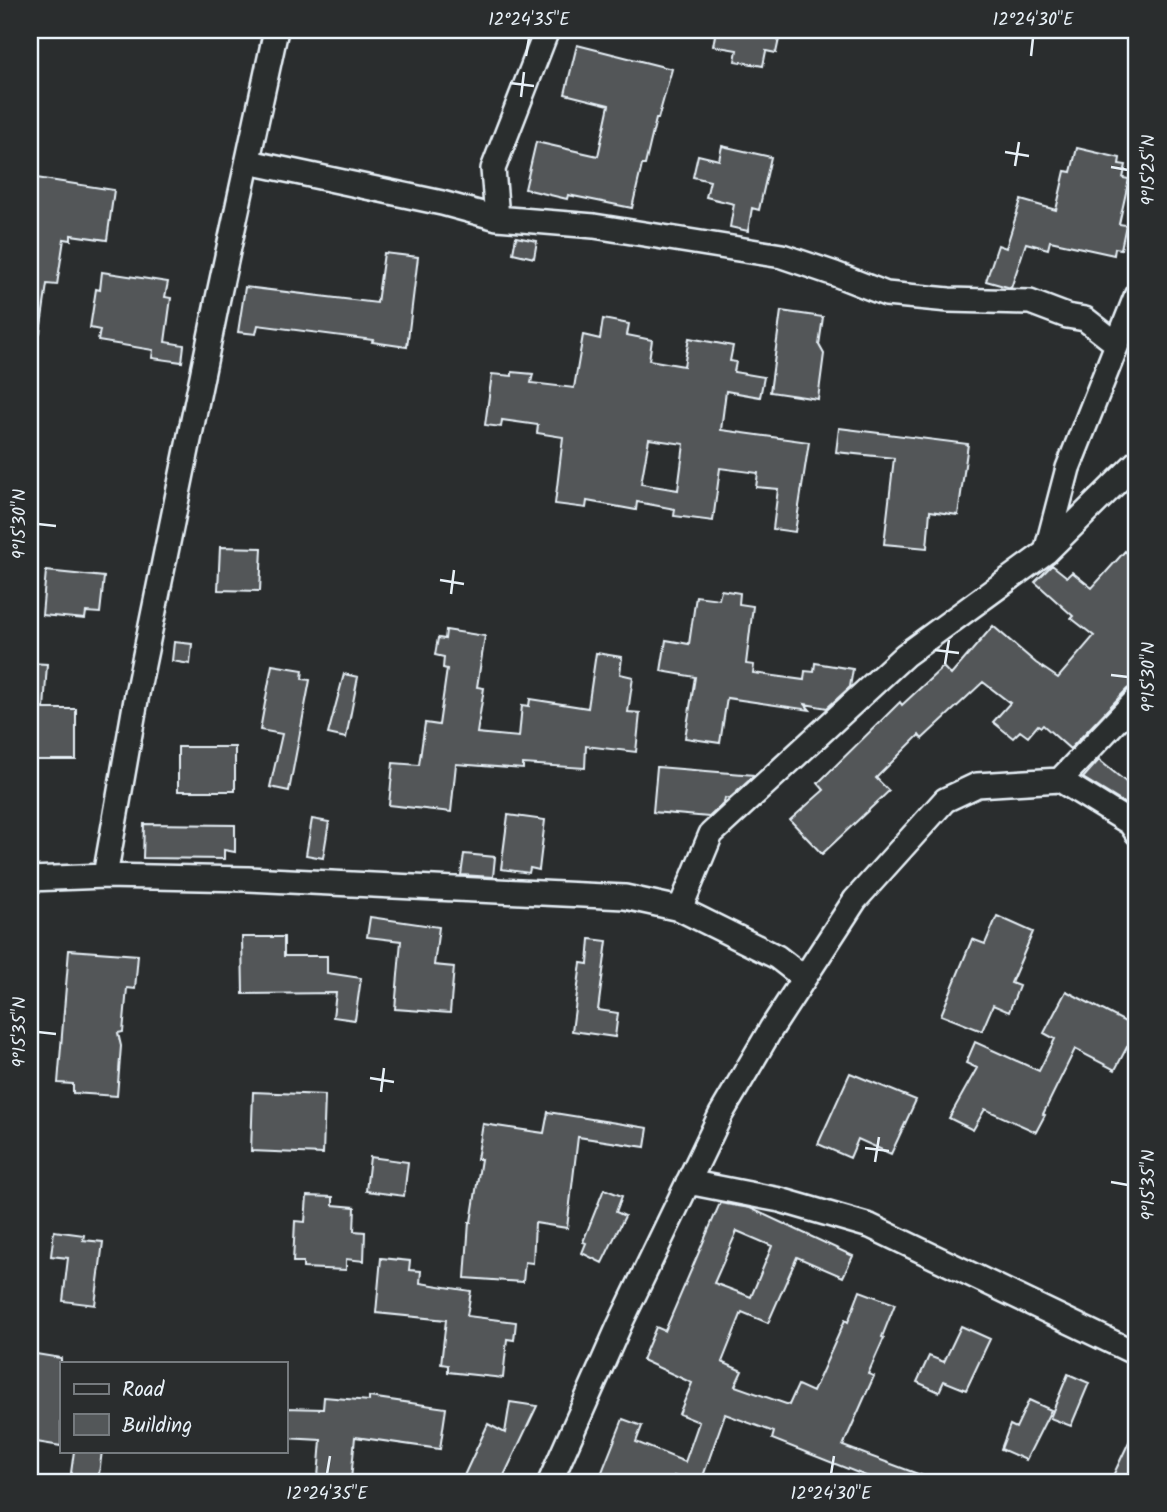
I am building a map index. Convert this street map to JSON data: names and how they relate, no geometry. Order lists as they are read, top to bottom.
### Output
{
  "legend": ["Road", "Building"],
  "coordinates": [
    "12°24'35\"E",
    "12°24'30\"E",
    "9°15'25\"N",
    "9°15'30\"N",
    "9°15'35\"N"
  ]
}
